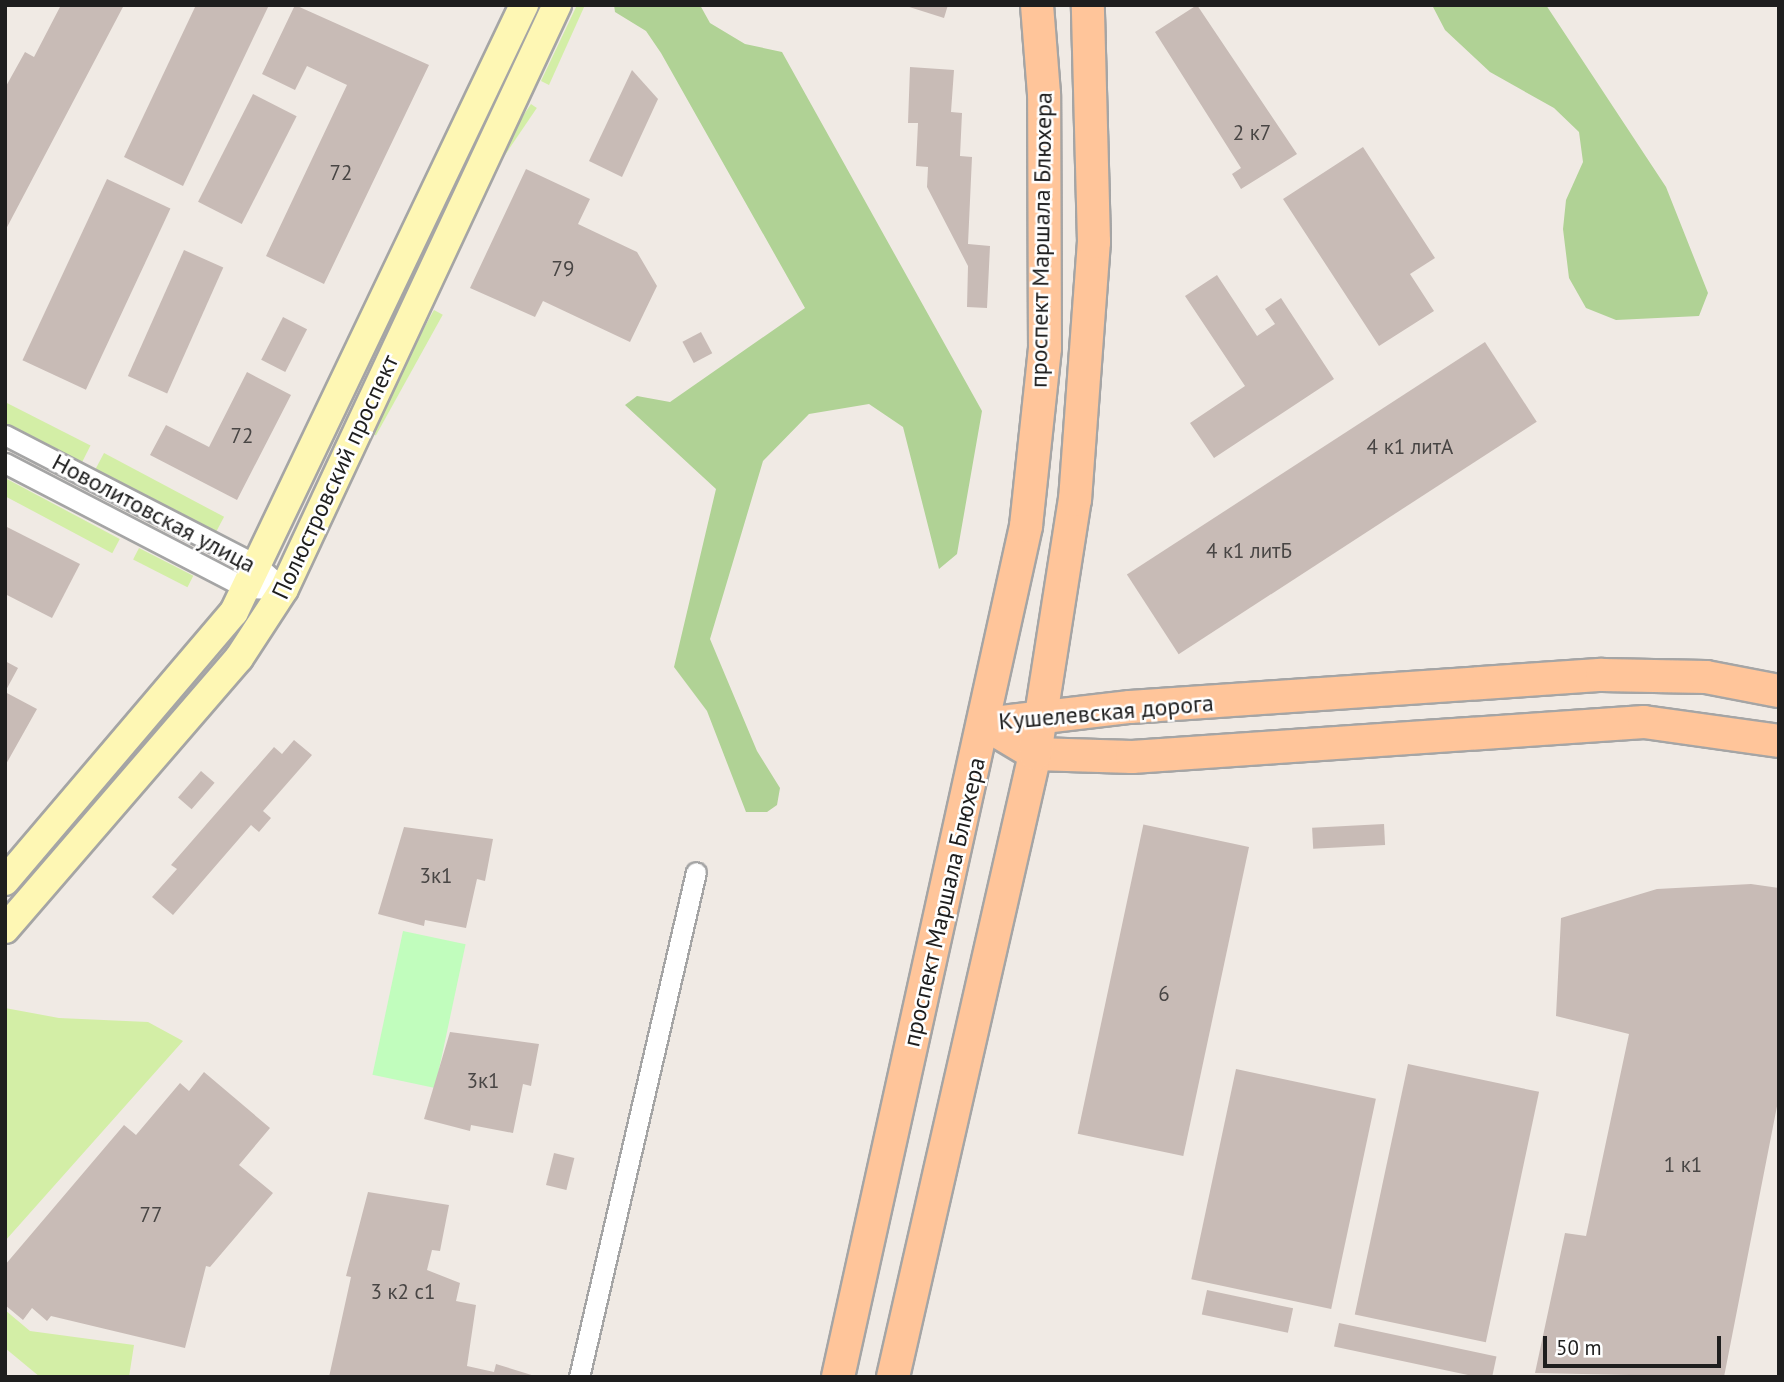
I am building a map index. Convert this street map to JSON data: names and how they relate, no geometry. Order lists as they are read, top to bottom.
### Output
{
  "streets": {
    "main road": ["проспект Маршала Блюхера", "Полюстровский проспект", "Кушелевская дорога"],
    "street": ["Новолитовская улица"]
  },
  "crossings": [
    ["проспект Маршала Блюхера", "Кушелевская дорога"],
    ["Полюстровский проспект", "Новолитовская улица"]
  ],
  "house_numbers": [
    "2 к7",
    "72",
    "79",
    "72",
    "4 к1 литА",
    "4 к1 литБ",
    "3к1",
    "6",
    "3к1",
    "1 к1",
    "77",
    "3 к2 с1"
  ],
  "scale_bar": "50 m"
}
